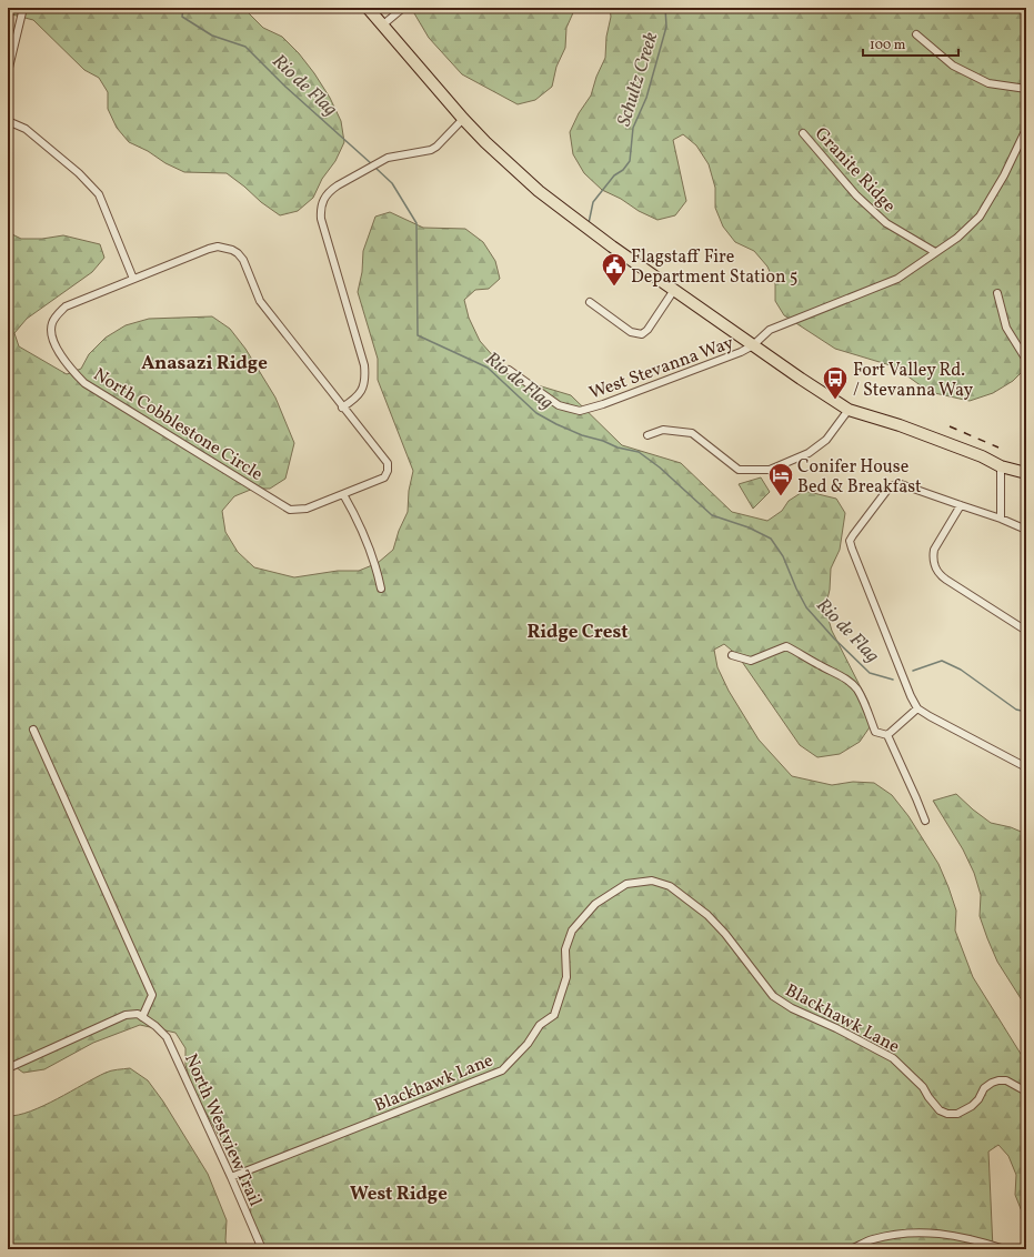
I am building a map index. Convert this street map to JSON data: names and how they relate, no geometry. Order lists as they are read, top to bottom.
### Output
{
  "streets": {
    "street": [
      "Granite Ridge",
      "West Stevanna Way",
      "North Cobblestone Circle",
      "Blackhawk Lane",
      "North Westview Trail"
    ]
  },
  "crossings": [
    ["Granite Ridge", "West Stevanna Way"],
    ["Blackhawk Lane", "North Westview Trail"]
  ],
  "districts": ["Anasazi Ridge", "Ridge Crest", "West Ridge"],
  "water": ["Schultz Creek", "Rio de Flag"],
  "places": {
    "public building": ["Flagstaff Fire Department Station 5"],
    "bus stop": ["Fort Valley Rd. / Stevanna Way"],
    "hotel": ["Conifer House Bed & Breakfast"]
  },
  "scale_bar": "100 m"
}
